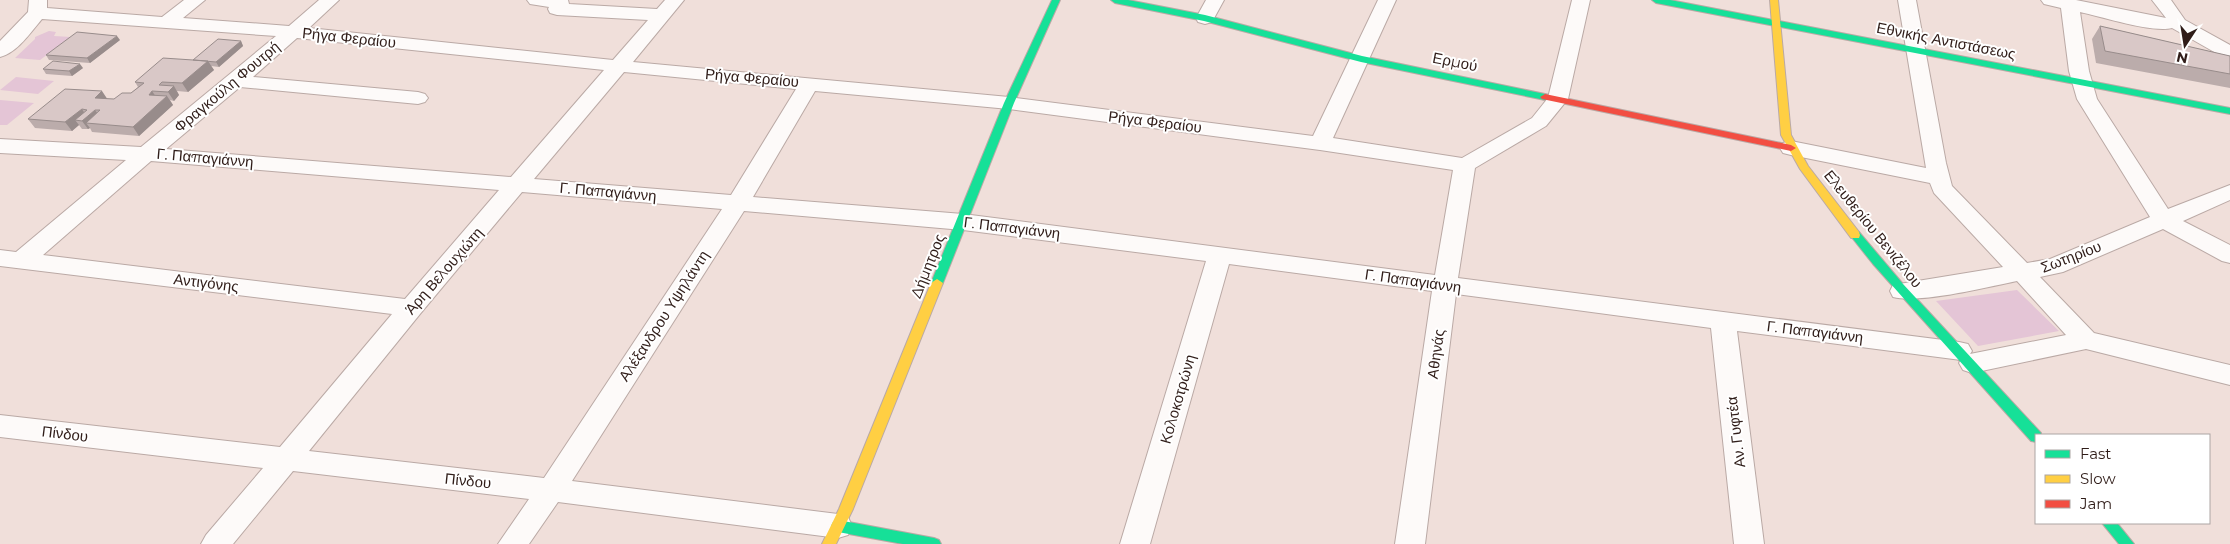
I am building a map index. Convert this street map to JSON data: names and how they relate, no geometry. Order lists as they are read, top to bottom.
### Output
{
  "streets": {
    "street": [
      "Ρήγα Φεραίου",
      "Εθνικής Αντιστάσεως",
      "Ερμού",
      "Φραγκούλη Φουτρή",
      "Γ. Παπαγιάννη",
      "Ελευθερίου Βενιζέλου",
      "Σωτηρίου",
      "Δήμητρος",
      "Άρη Βελουχιώτη",
      "Αντιγόνης",
      "Αλέξανδρου Υψηλάντη",
      "Αθηνάς",
      "Κολοκοτρώνη",
      "Αν. Γυφτέα",
      "Πίνδου"
    ]
  },
  "crossings": [
    ["Ρήγα Φεραίου", "Φραγκούλη Φουτρή"],
    ["Ρήγα Φεραίου", "Δήμητρος"],
    ["Ρήγα Φεραίου", "Άρη Βελουχιώτη"],
    ["Ρήγα Φεραίου", "Αλέξανδρου Υψηλάντη"],
    ["Ρήγα Φεραίου", "Αθηνάς"],
    ["Εθνικής Αντιστάσεως", "Ελευθερίου Βενιζέλου"],
    ["Ερμού", "Ελευθερίου Βενιζέλου"],
    ["Φραγκούλη Φουτρή", "Γ. Παπαγιάννη"],
    ["Φραγκούλη Φουτρή", "Αντιγόνης"],
    ["Γ. Παπαγιάννη", "Ελευθερίου Βενιζέλου"],
    ["Γ. Παπαγιάννη", "Δήμητρος"],
    ["Γ. Παπαγιάννη", "Άρη Βελουχιώτη"],
    ["Γ. Παπαγιάννη", "Αλέξανδρου Υψηλάντη"],
    ["Γ. Παπαγιάννη", "Αθηνάς"],
    ["Γ. Παπαγιάννη", "Κολοκοτρώνη"],
    ["Γ. Παπαγιάννη", "Αν. Γυφτέα"],
    ["Ελευθερίου Βενιζέλου", "Σωτηρίου"],
    ["Δήμητρος", "Πίνδου"],
    ["Άρη Βελουχιώτη", "Αντιγόνης"],
    ["Άρη Βελουχιώτη", "Πίνδου"],
    ["Αλέξανδρου Υψηλάντη", "Πίνδου"]
  ],
  "legend": ["Fast", "Slow", "Jam"],
  "north": "bottom"
}
